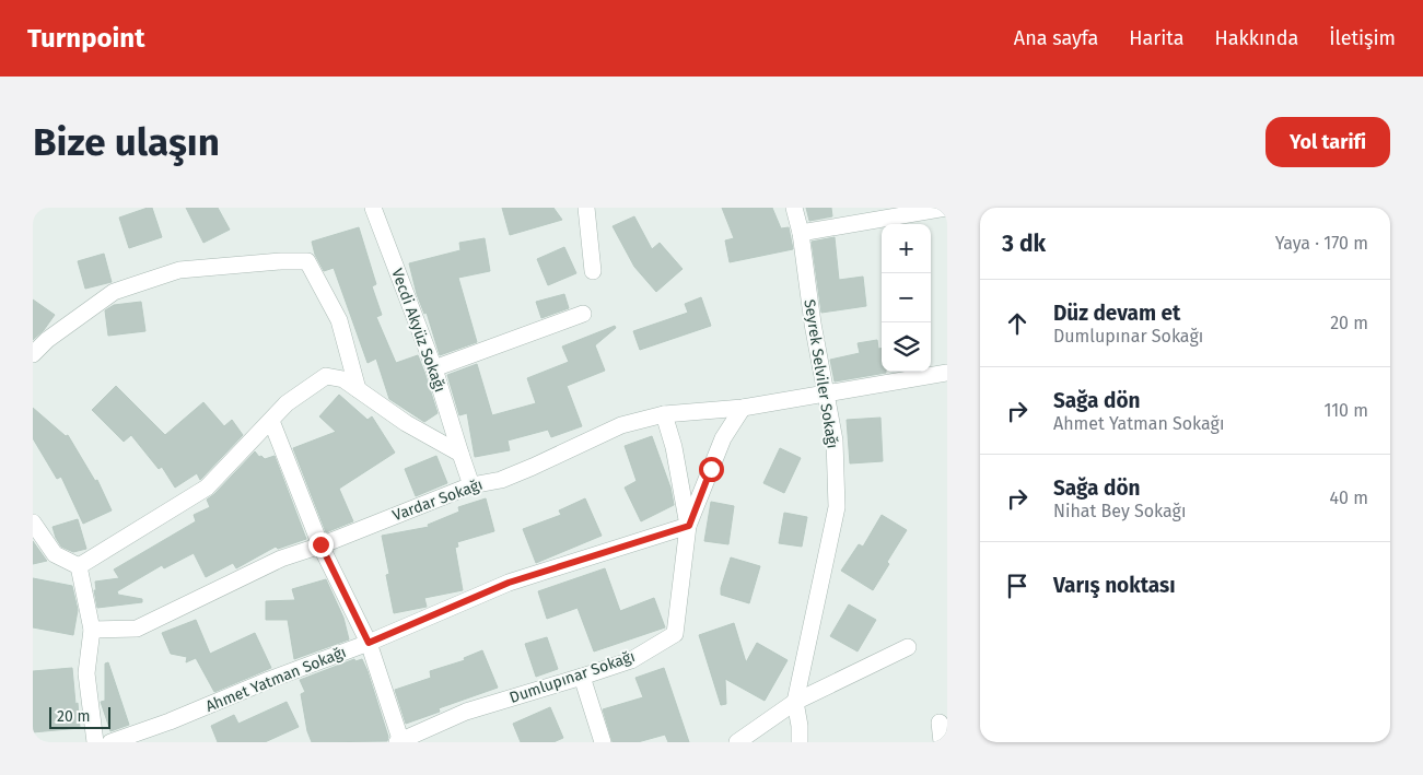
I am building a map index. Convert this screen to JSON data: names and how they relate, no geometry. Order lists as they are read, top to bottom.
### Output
{
  "streets": {
    "street": [
      "Vecdi Akyüz Sokağı",
      "Seyrek Selviler Sokağı",
      "Vardar Sokağı",
      "Dumlupınar Sokağı",
      "Ahmet Yatman Sokağı"
    ]
  },
  "crossings": [
    ["Vecdi Akyüz Sokağı", "Vardar Sokağı"],
    ["Seyrek Selviler Sokağı", "Vardar Sokağı"],
    ["Vardar Sokağı", "Dumlupınar Sokağı"],
    ["Dumlupınar Sokağı", "Ahmet Yatman Sokağı"]
  ],
  "scale_bar": "20 m",
  "page": {
    "header": "Turnpoint",
    "nav": [
      "Ana sayfa",
      "Harita",
      "Hakkında",
      "İletişim"
    ],
    "buttons": "Yol tarifi",
    "title": "Bize ulaşın",
    "heading": ["3 dk", "Yaya · 170 m"],
    "map_buttons": ["+", "−"],
    "list": [
      ["Düz devam et", "Dumlupınar Sokağı", "20 m"],
      ["Sağa dön", "Ahmet Yatman Sokağı", "110 m"],
      ["Sağa dön", "Nihat Bey Sokağı", "40 m"],
      "Varış noktası"
    ],
    "scale": "20 m"
  }
}
